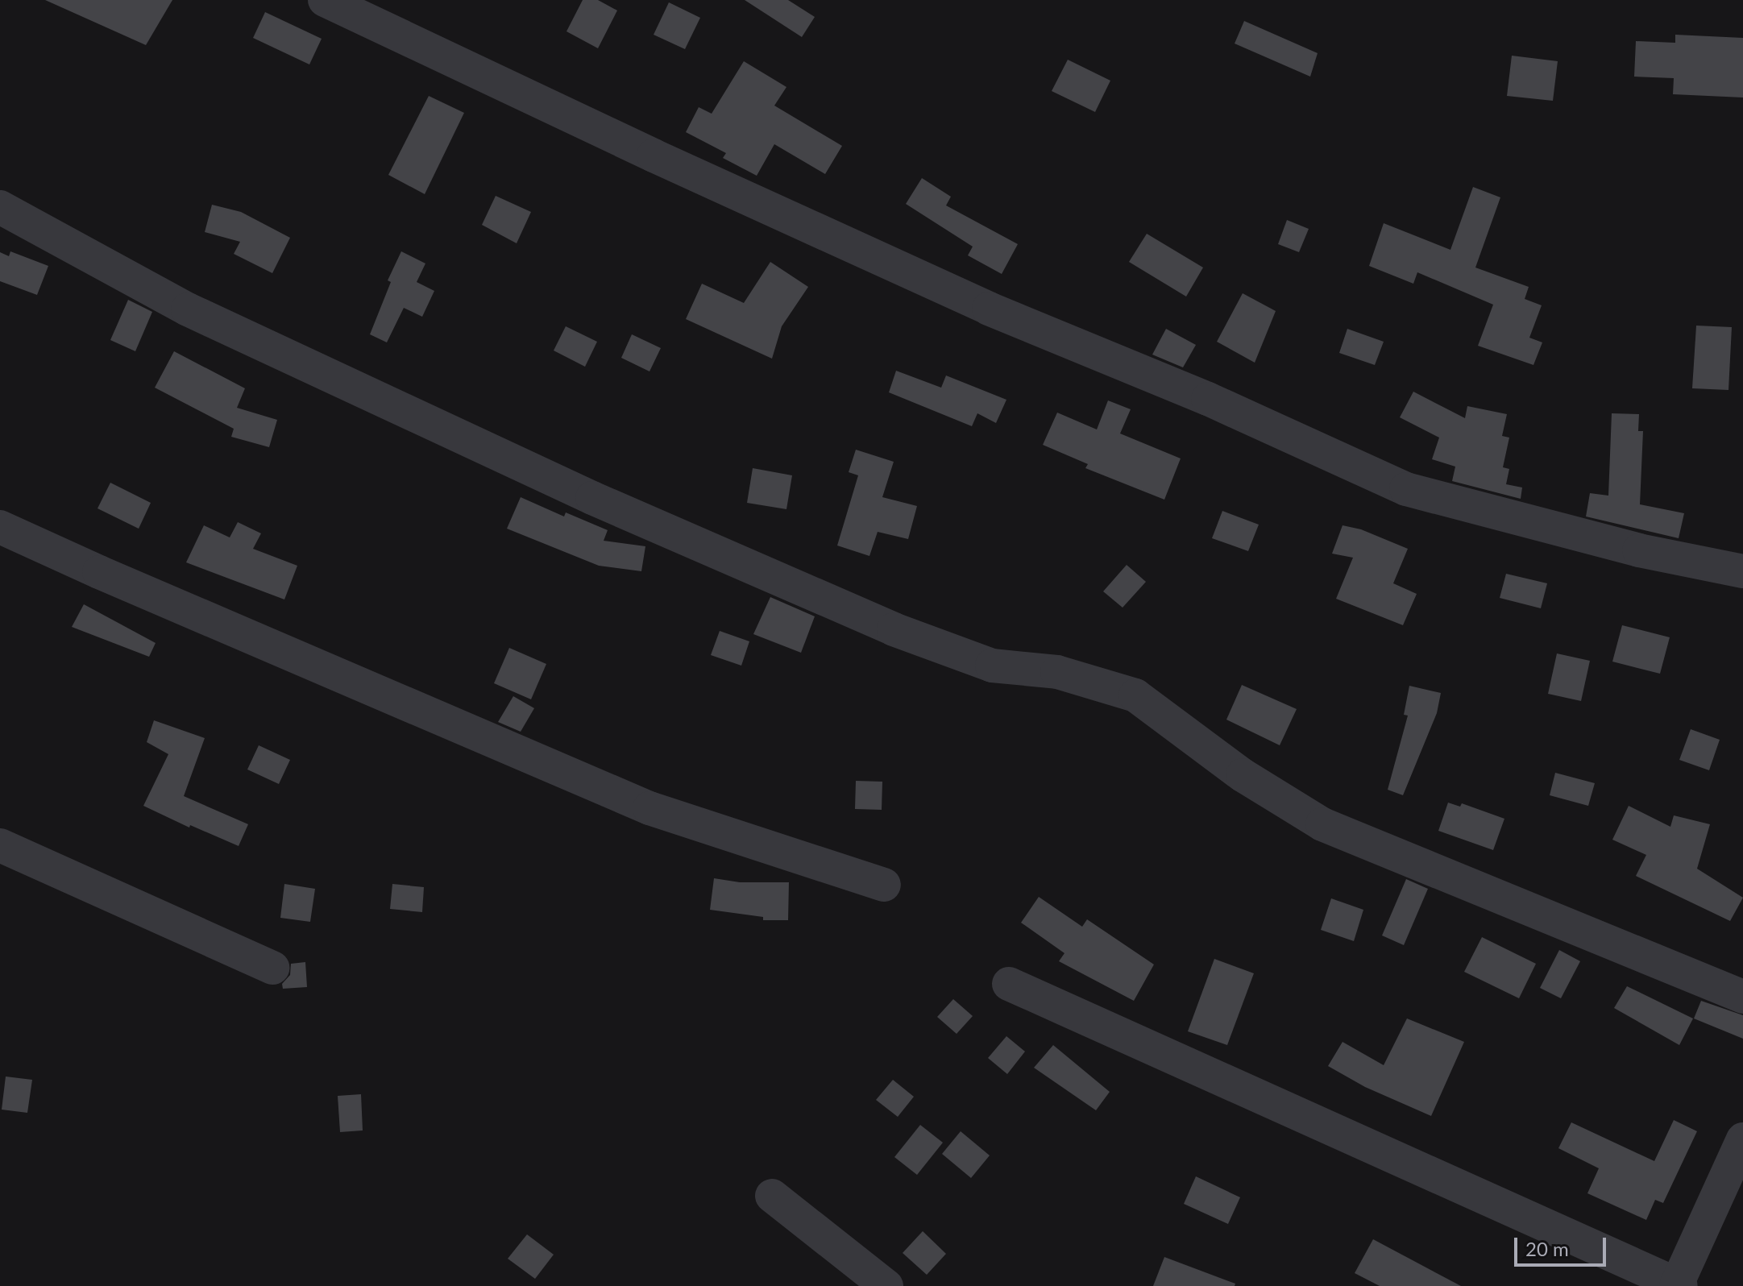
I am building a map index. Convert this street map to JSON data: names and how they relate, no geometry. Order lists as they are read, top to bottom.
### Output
{
  "scale_bar": "20 m"
}
